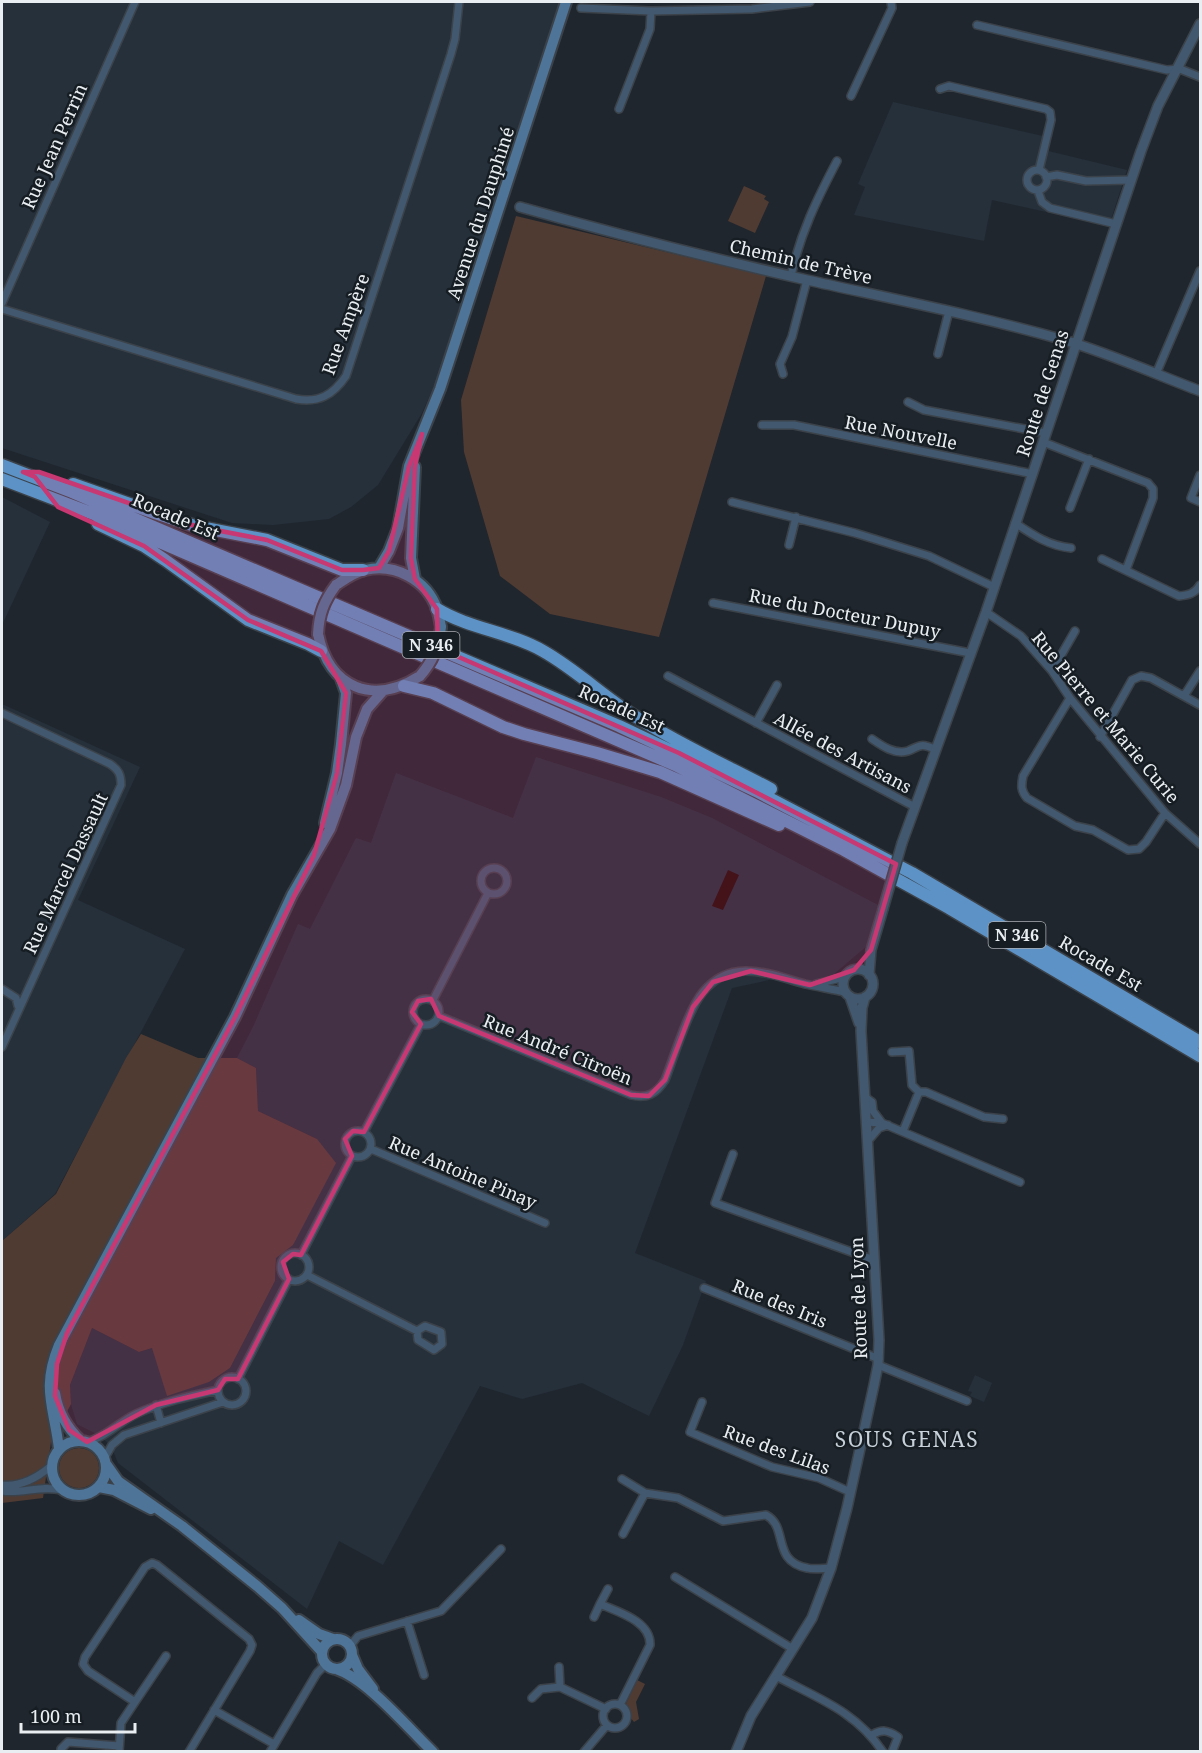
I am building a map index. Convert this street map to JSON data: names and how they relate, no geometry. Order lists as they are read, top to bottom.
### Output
{
  "streets": {
    "highway": ["Rocade Est", "N 346"],
    "main road": ["Avenue du Dauphiné"],
    "street": [
      "Rue Jean Perrin",
      "Chemin de Trève",
      "Rue Ampère",
      "Route de Genas",
      "Rue Nouvelle",
      "Rue du Docteur Dupuy",
      "Rue Pierre et Marie Curie",
      "Allée des Artisans",
      "Rue Marcel Dassault",
      "Rue André Citroën",
      "Rue Antoine Pinay",
      "Route de Lyon",
      "Rue des Iris",
      "Rue des Lilas"
    ]
  },
  "crossings": [
    ["Chemin de Trève", "Route de Genas"],
    ["Route de Genas", "Rue Nouvelle"],
    ["Route de Genas", "Rue du Docteur Dupuy"],
    ["Route de Genas", "Rue Pierre et Marie Curie"],
    ["Route de Genas", "Allée des Artisans"],
    ["Rue André Citroën", "Rue Antoine Pinay"],
    ["Rue André Citroën", "Route de Lyon"],
    ["Route de Lyon", "Rue des Iris"],
    ["Route de Lyon", "Rue des Lilas"]
  ],
  "districts": ["SOUS GENAS"],
  "scale_bar": "100 m"
}
